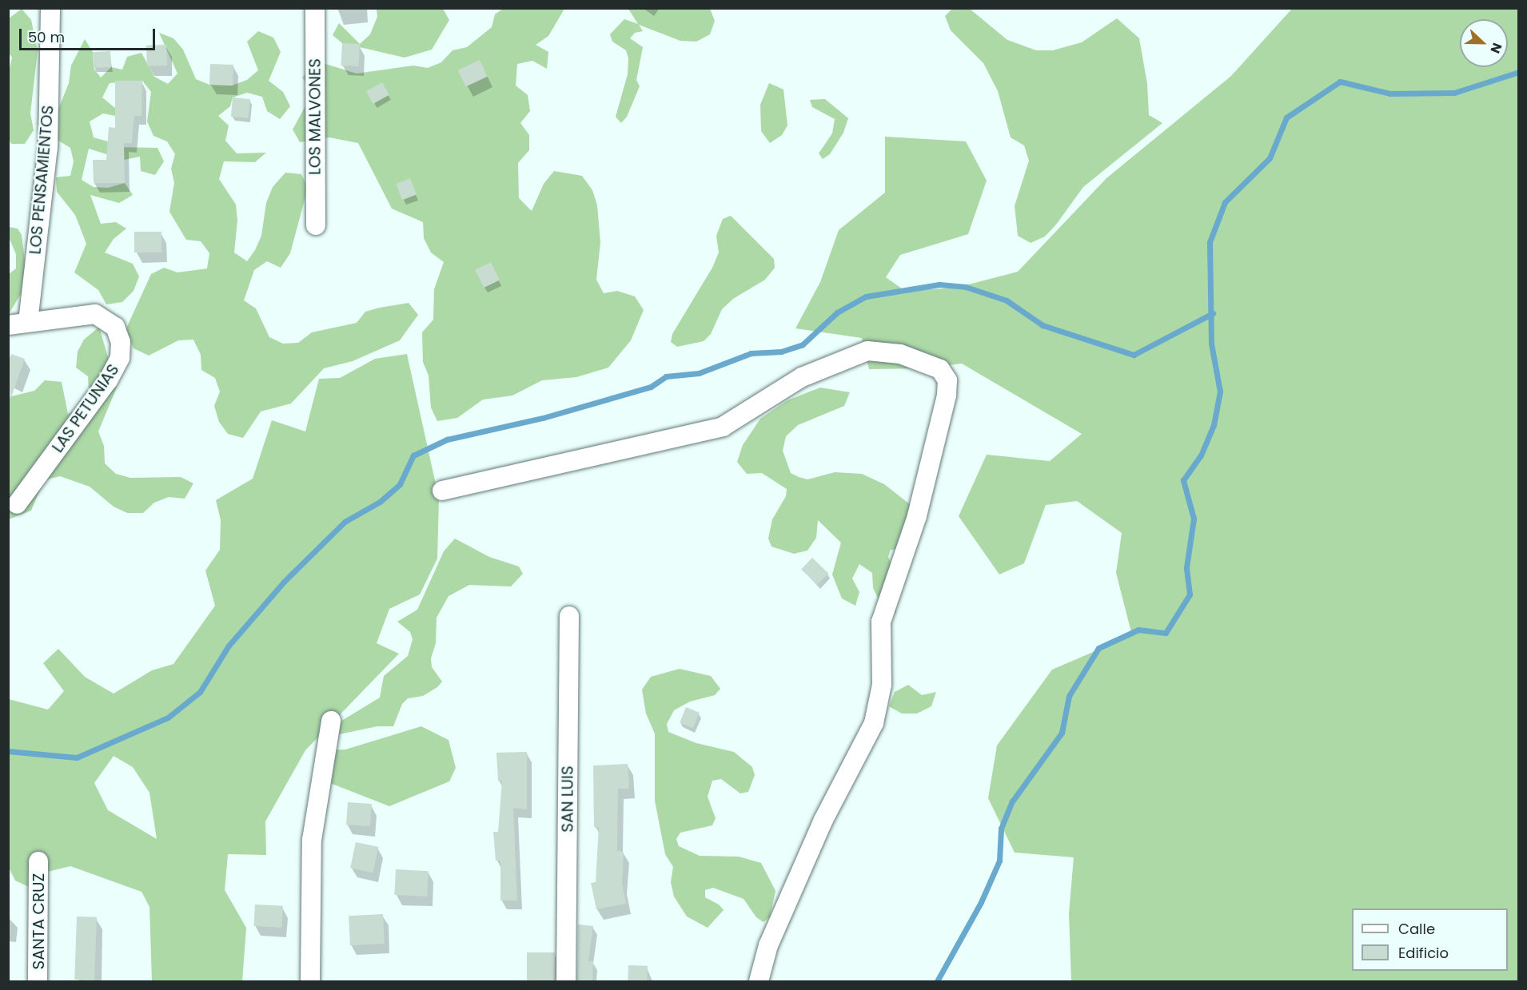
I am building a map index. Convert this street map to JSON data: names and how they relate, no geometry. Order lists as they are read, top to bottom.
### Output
{
  "streets": {
    "street": [
      "LOS MALVONES",
      "LOS PENSAMIENTOS",
      "LAS PETUNIAS",
      "SAN LUIS",
      "SANTA CRUZ"
    ]
  },
  "crossings": [
    ["LOS PENSAMIENTOS", "LAS PETUNIAS"]
  ],
  "legend": ["Calle", "Edificio"],
  "scale_bar": "50 m",
  "north": "right"
}
